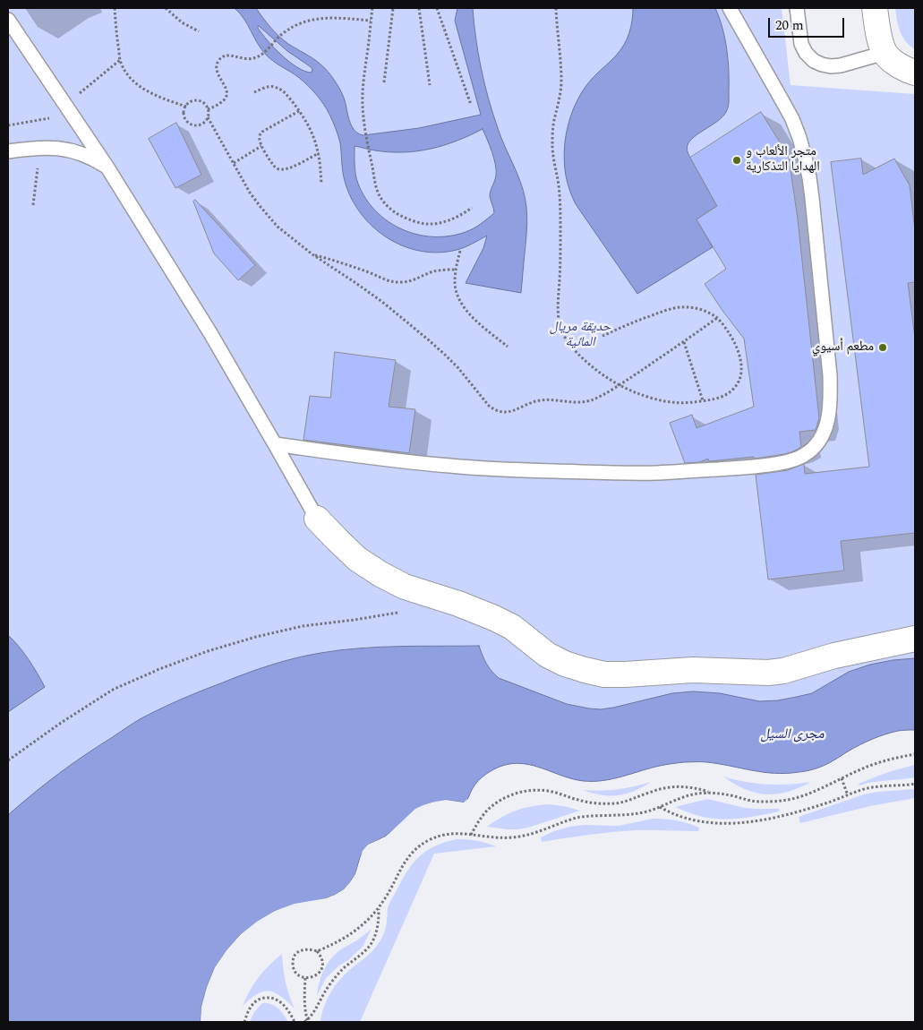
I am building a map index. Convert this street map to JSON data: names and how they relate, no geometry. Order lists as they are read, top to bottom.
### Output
{
  "water": ["مجرى السيل"],
  "parks": ["حديقة مريال المائية"],
  "places": ["متجر الألعاب و الهدايا التذكارية", "مطعم أسيوي"],
  "scale_bar": "20 m"
}
